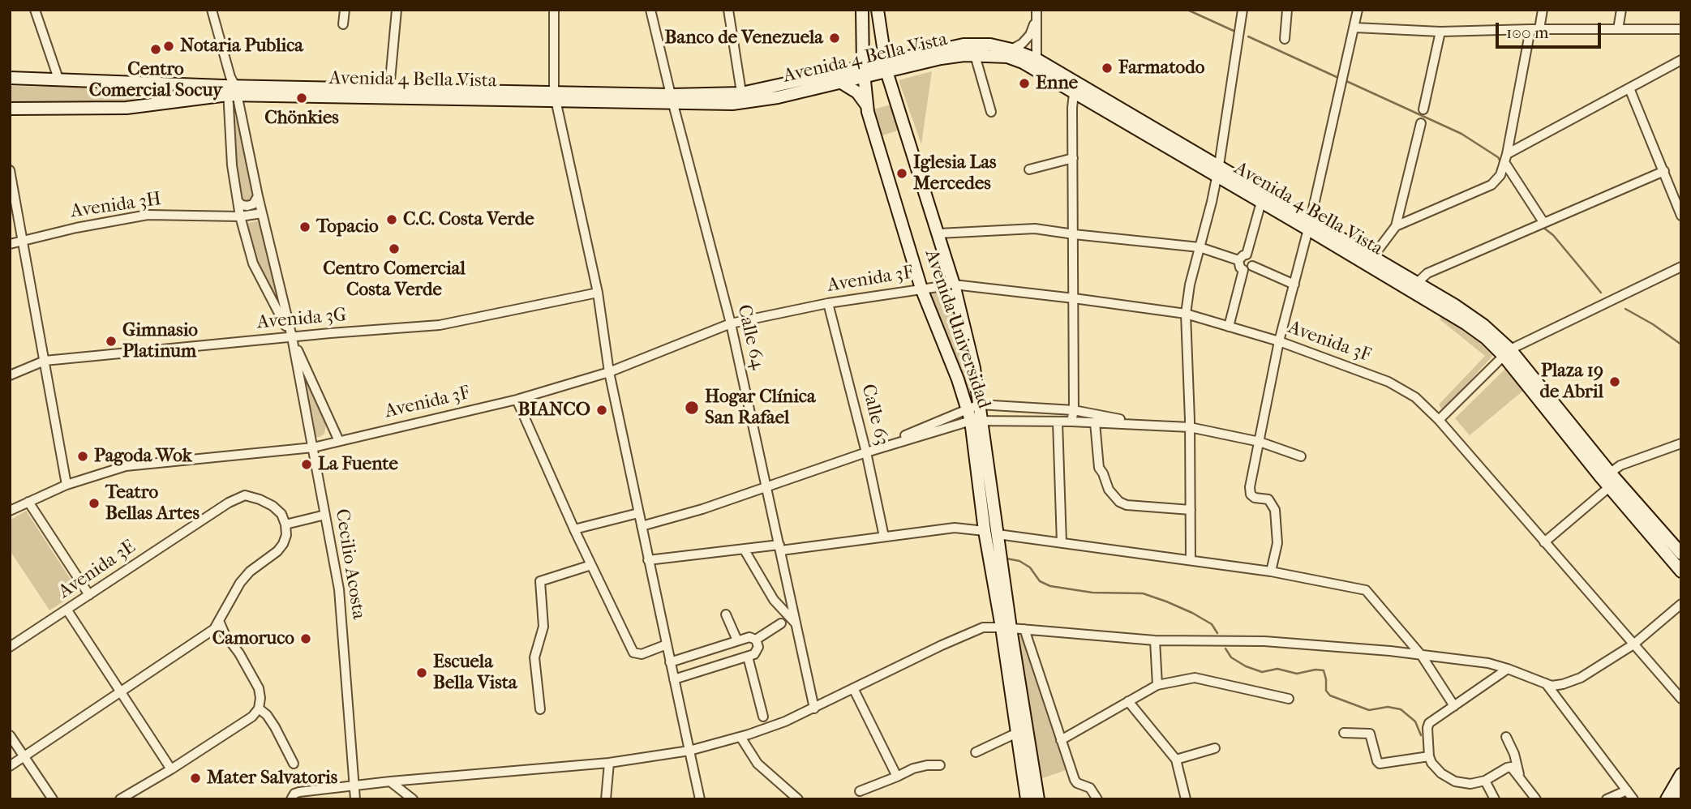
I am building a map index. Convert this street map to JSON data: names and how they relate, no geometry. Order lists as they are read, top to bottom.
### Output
{
  "streets": {
    "street": [
      "Avenida 4 Bella Vista",
      "Avenida 3H",
      "Avenida 3F",
      "Avenida 3G",
      "Avenida Universidad",
      "Calle 64",
      "Calle 63",
      "Cecilio Acosta",
      "Avenida 3E"
    ]
  },
  "crossings": [
    ["Avenida 4 Bella Vista", "Avenida Universidad"],
    ["Avenida 4 Bella Vista", "Calle 64"],
    ["Avenida 4 Bella Vista", "Cecilio Acosta"],
    ["Avenida 3H", "Cecilio Acosta"],
    ["Avenida 3F", "Avenida Universidad"],
    ["Avenida 3F", "Calle 64"],
    ["Avenida 3F", "Calle 63"],
    ["Avenida 3F", "Cecilio Acosta"],
    ["Avenida 3G", "Cecilio Acosta"]
  ],
  "places": [
    "Banco de Venezuela",
    "Notaria Publica",
    "Centro Comercial Socuy",
    "Farmatodo",
    "Enne",
    "Chönkies",
    "Iglesia Las Mercedes",
    "C.C. Costa Verde",
    "Topacio",
    "Centro Comercial Costa Verde",
    "Gimnasio Platinum",
    "Plaza 19 de Abril",
    "Hogar Clínica San Rafael",
    "BIANCO",
    "Pagoda Wok",
    "La Fuente",
    "Teatro Bellas Artes",
    "Camoruco",
    "Escuela Bella Vista",
    "Mater Salvatoris"
  ],
  "scale_bar": "100 m"
}
